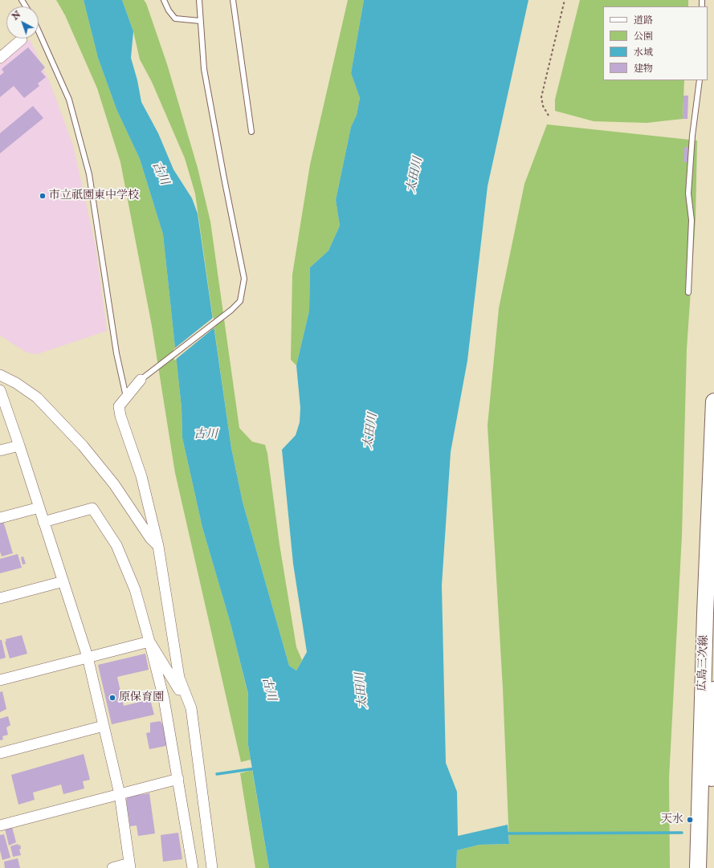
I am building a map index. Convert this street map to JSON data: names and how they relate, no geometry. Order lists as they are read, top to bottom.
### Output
{
  "streets": {
    "main road": ["広島三次線"]
  },
  "water": ["古川", "太田川"],
  "places": ["市立祇園東中学校", "原保育園", "天水"],
  "legend": [
    "道路",
    "公園",
    "水域",
    "建物"
  ],
  "north": "top left"
}
